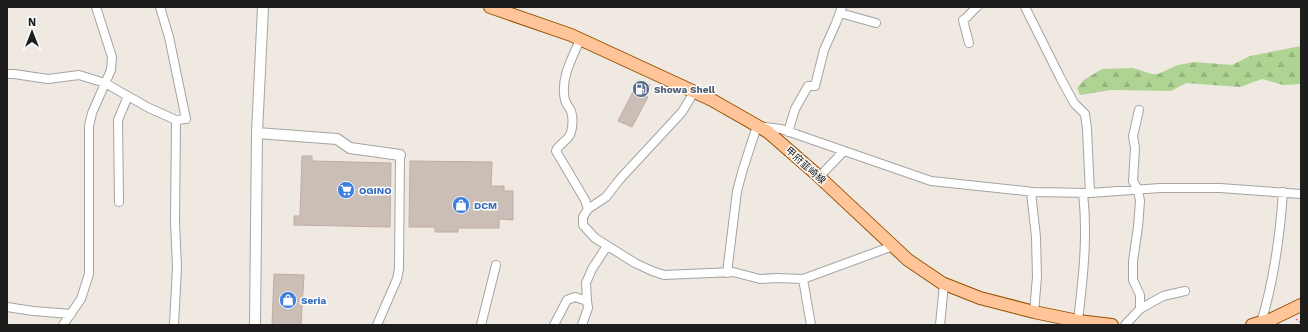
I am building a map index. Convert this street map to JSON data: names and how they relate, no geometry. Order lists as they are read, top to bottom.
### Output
{
  "streets": {
    "main road": ["甲府韮崎線"]
  },
  "places": {
    "fuel station": ["Showa Shell"],
    "supermarket": ["OGINO"],
    "shop": ["DCM", "Seria"]
  },
  "north": "top"
}
